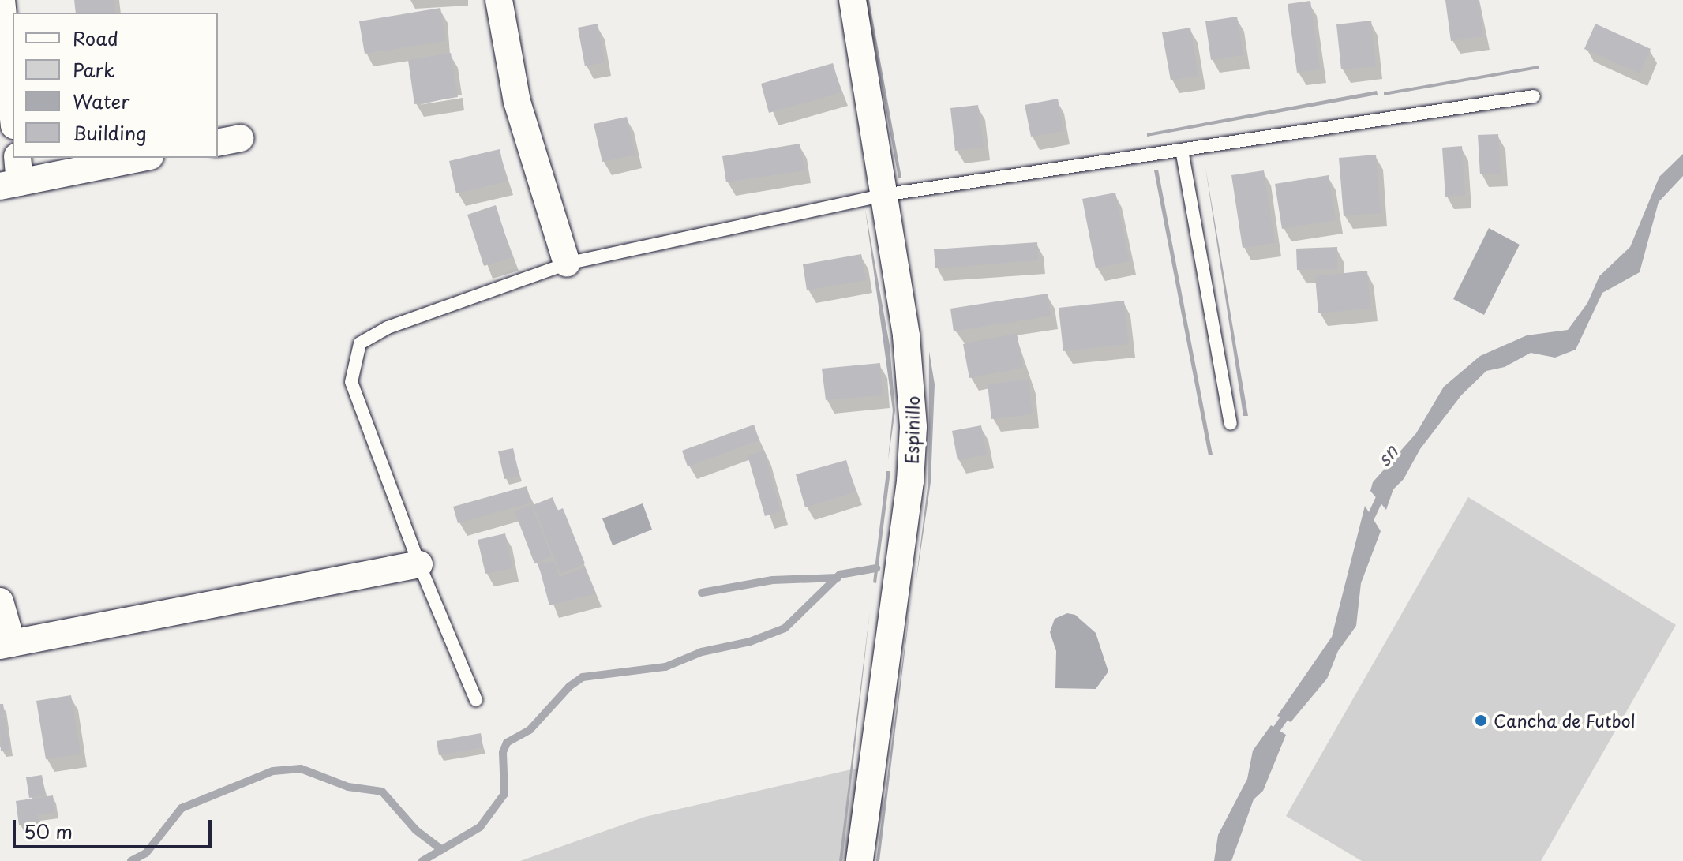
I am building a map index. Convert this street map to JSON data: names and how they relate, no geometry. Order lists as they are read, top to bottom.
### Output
{
  "streets": {
    "street": ["Espinillo"]
  },
  "water": ["sn"],
  "places": ["Cancha de Futbol"],
  "legend": [
    "Road",
    "Park",
    "Water",
    "Building"
  ],
  "scale_bar": "50 m"
}
